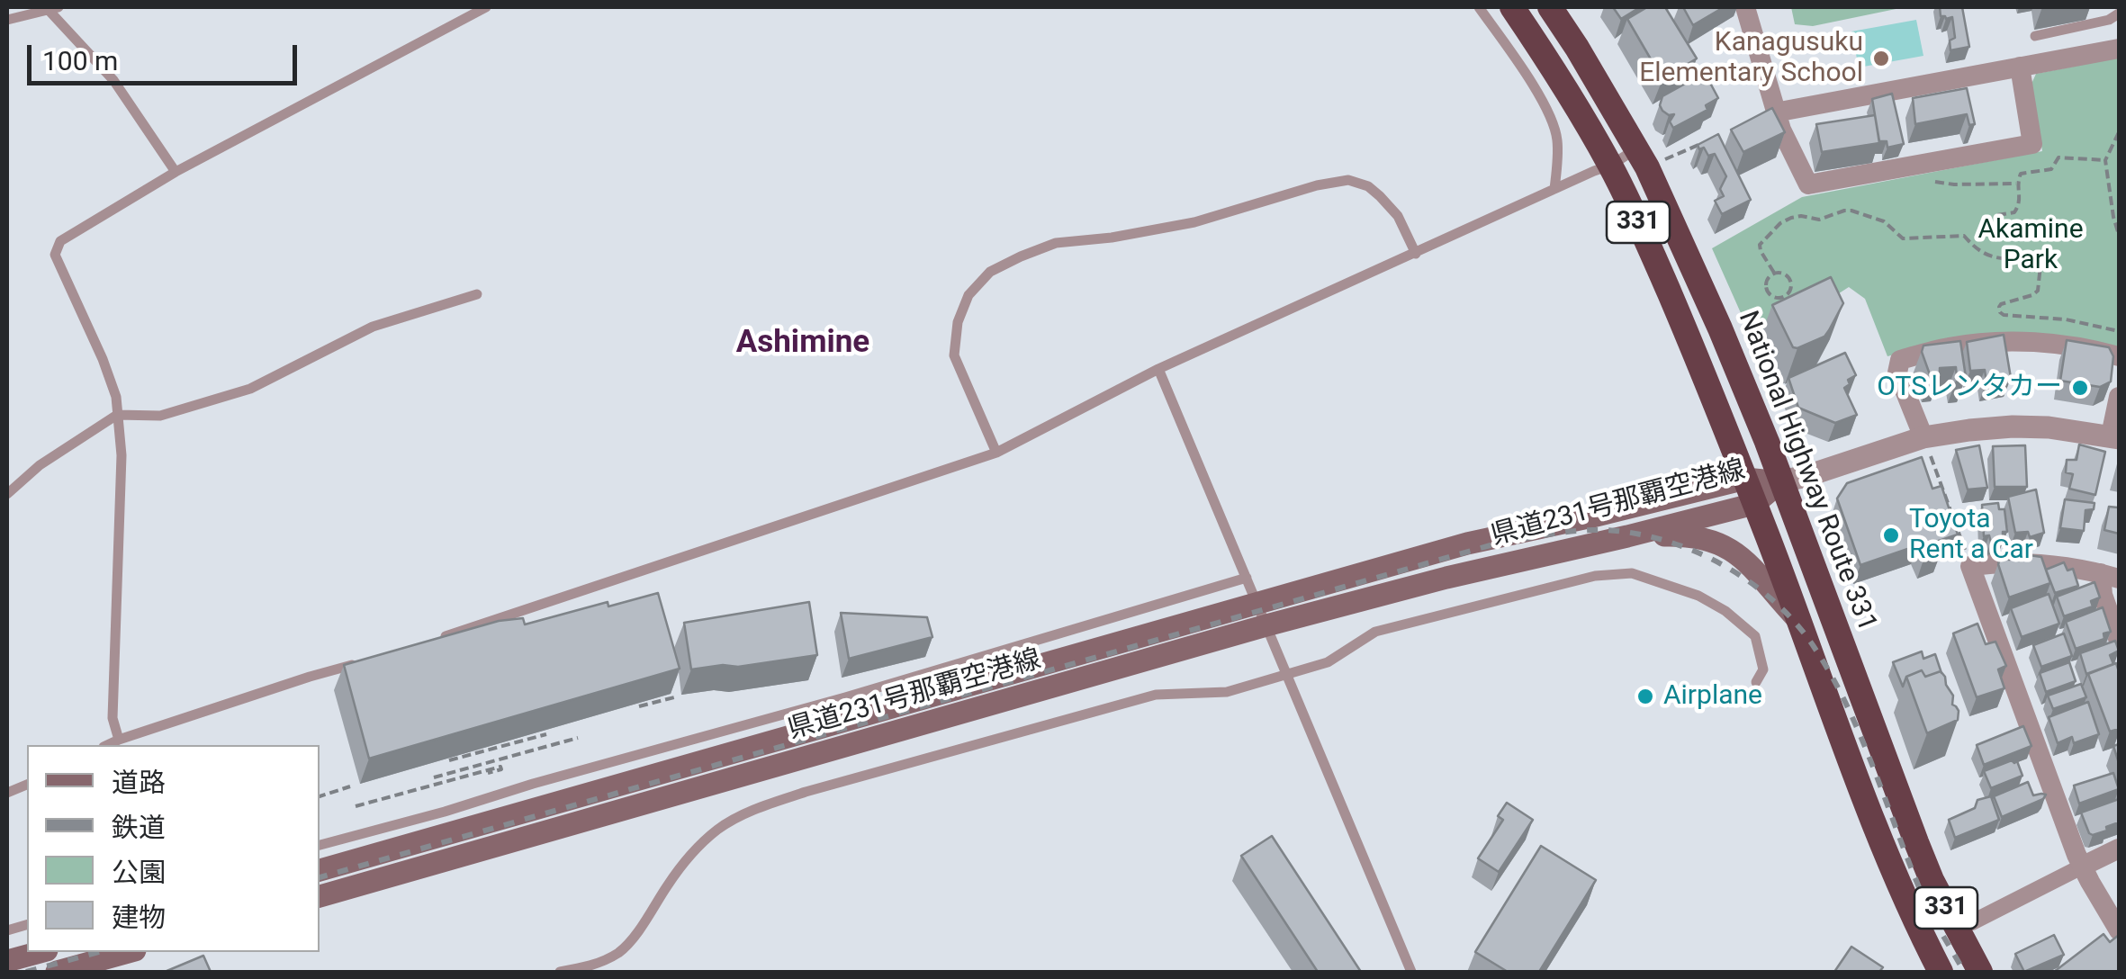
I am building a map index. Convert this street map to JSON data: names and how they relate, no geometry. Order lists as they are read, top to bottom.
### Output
{
  "streets": {
    "highway": ["331", "National Highway Route 331"],
    "main road": ["県道231号那覇空港線"]
  },
  "crossings": [
    ["331", "県道231号那覇空港線"],
    ["National Highway Route 331", "県道231号那覇空港線"]
  ],
  "districts": ["Ashimine"],
  "parks": ["Akamine Park"],
  "places": [
    "Kanagusuku Elementary School",
    "OTSレンタカー",
    "Toyota Rent a Car",
    "Airplane"
  ],
  "legend": [
    "道路",
    "鉄道",
    "公園",
    "建物"
  ],
  "scale_bar": "100 m"
}
